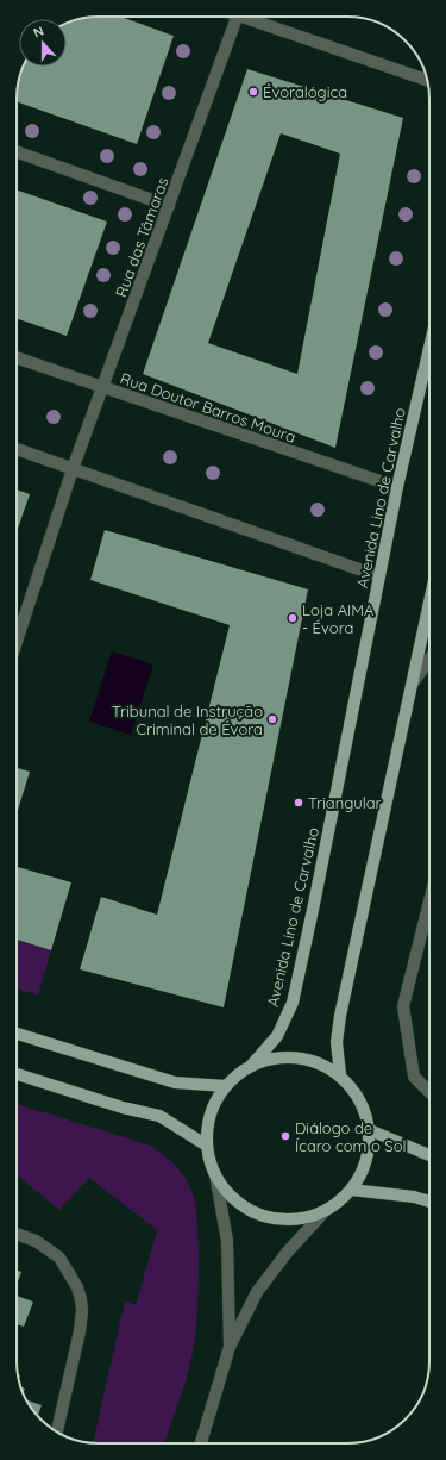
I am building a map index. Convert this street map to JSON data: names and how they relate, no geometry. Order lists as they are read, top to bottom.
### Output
{
  "streets": {
    "main road": ["Avenida Lino de Carvalho"],
    "street": ["Rua das Tâmaras", "Rua Doutor Barros Moura"]
  },
  "crossings": [
    ["Rua das Tâmaras", "Rua Doutor Barros Moura"],
    ["Rua Doutor Barros Moura", "Avenida Lino de Carvalho"]
  ],
  "places": [
    "Évoralógica",
    "Loja AIMA - Évora",
    "Tribunal de Instrução Criminal de Évora",
    "Triangular",
    "Diálogo de Ícaro com o Sol"
  ],
  "north": "top"
}
